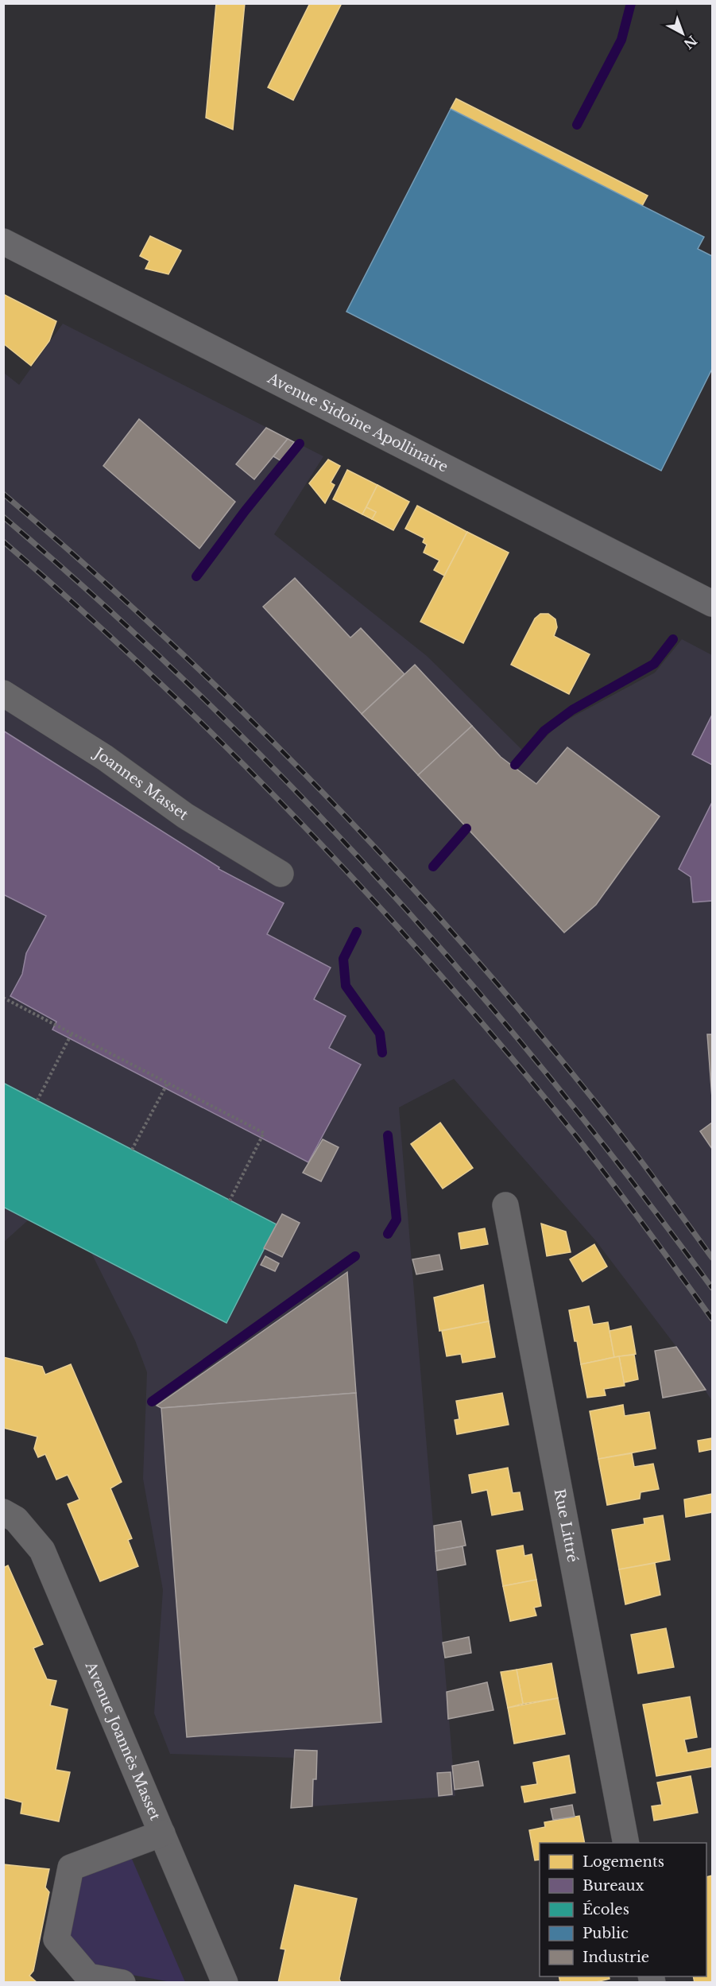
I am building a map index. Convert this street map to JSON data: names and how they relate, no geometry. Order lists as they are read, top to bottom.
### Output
{
  "streets": {
    "main road": ["Avenue Sidoine Apollinaire"],
    "street": ["Joannes Masset", "Rue Littré", "Avenue Joannès Masset"]
  },
  "legend": [
    "Logements",
    "Bureaux",
    "Écoles",
    "Public",
    "Industrie"
  ],
  "north": "bottom right"
}
